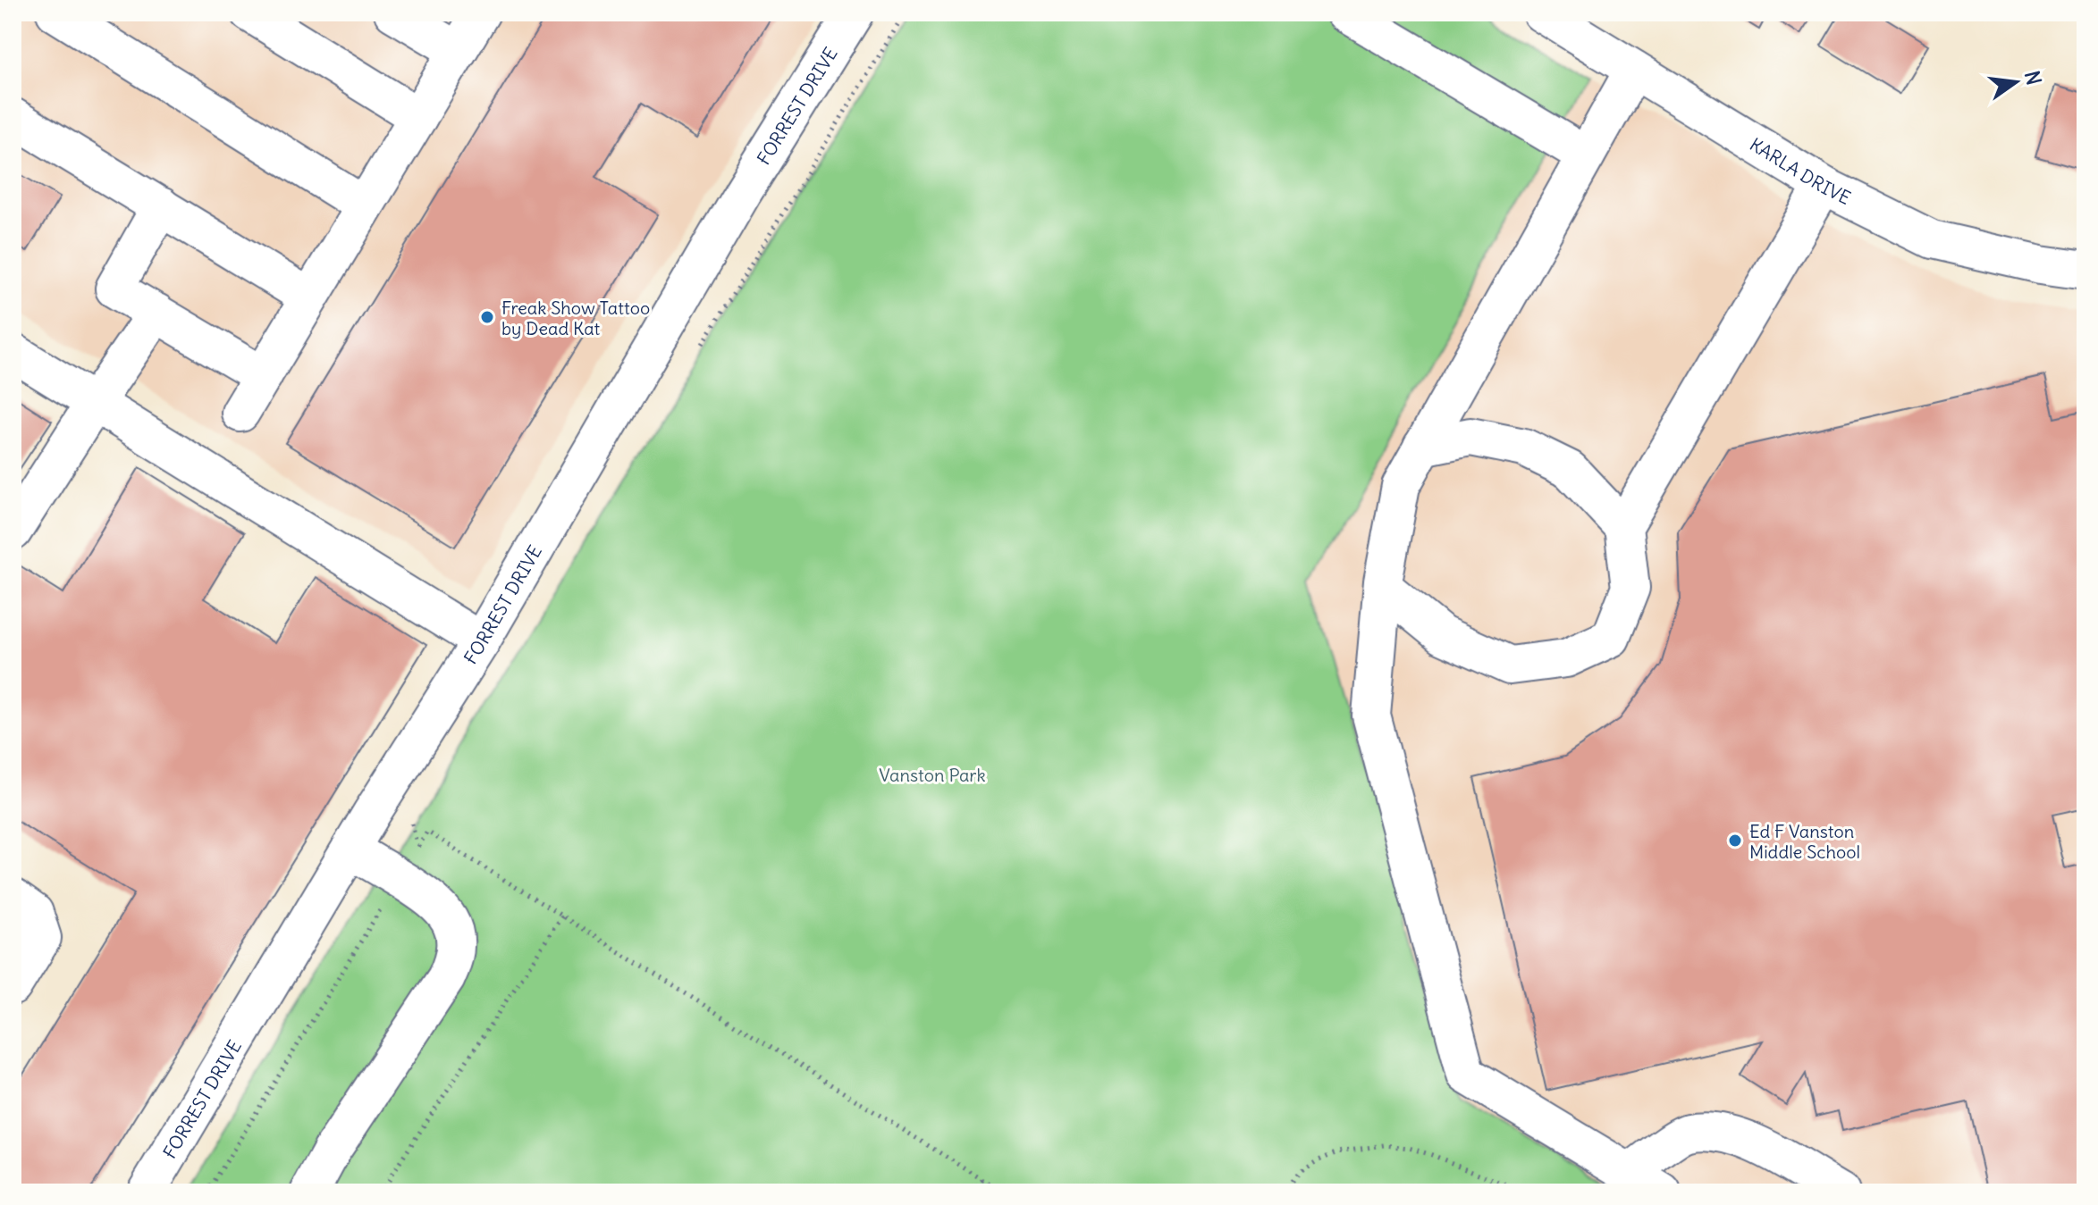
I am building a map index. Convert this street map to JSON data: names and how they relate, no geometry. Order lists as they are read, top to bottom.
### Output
{
  "streets": {
    "street": ["FORREST DRIVE", "KARLA DRIVE"]
  },
  "parks": ["Vanston Park"],
  "places": ["Freak Show Tattoo by Dead Kat", "Ed F Vanston Middle School"],
  "north": "right"
}
